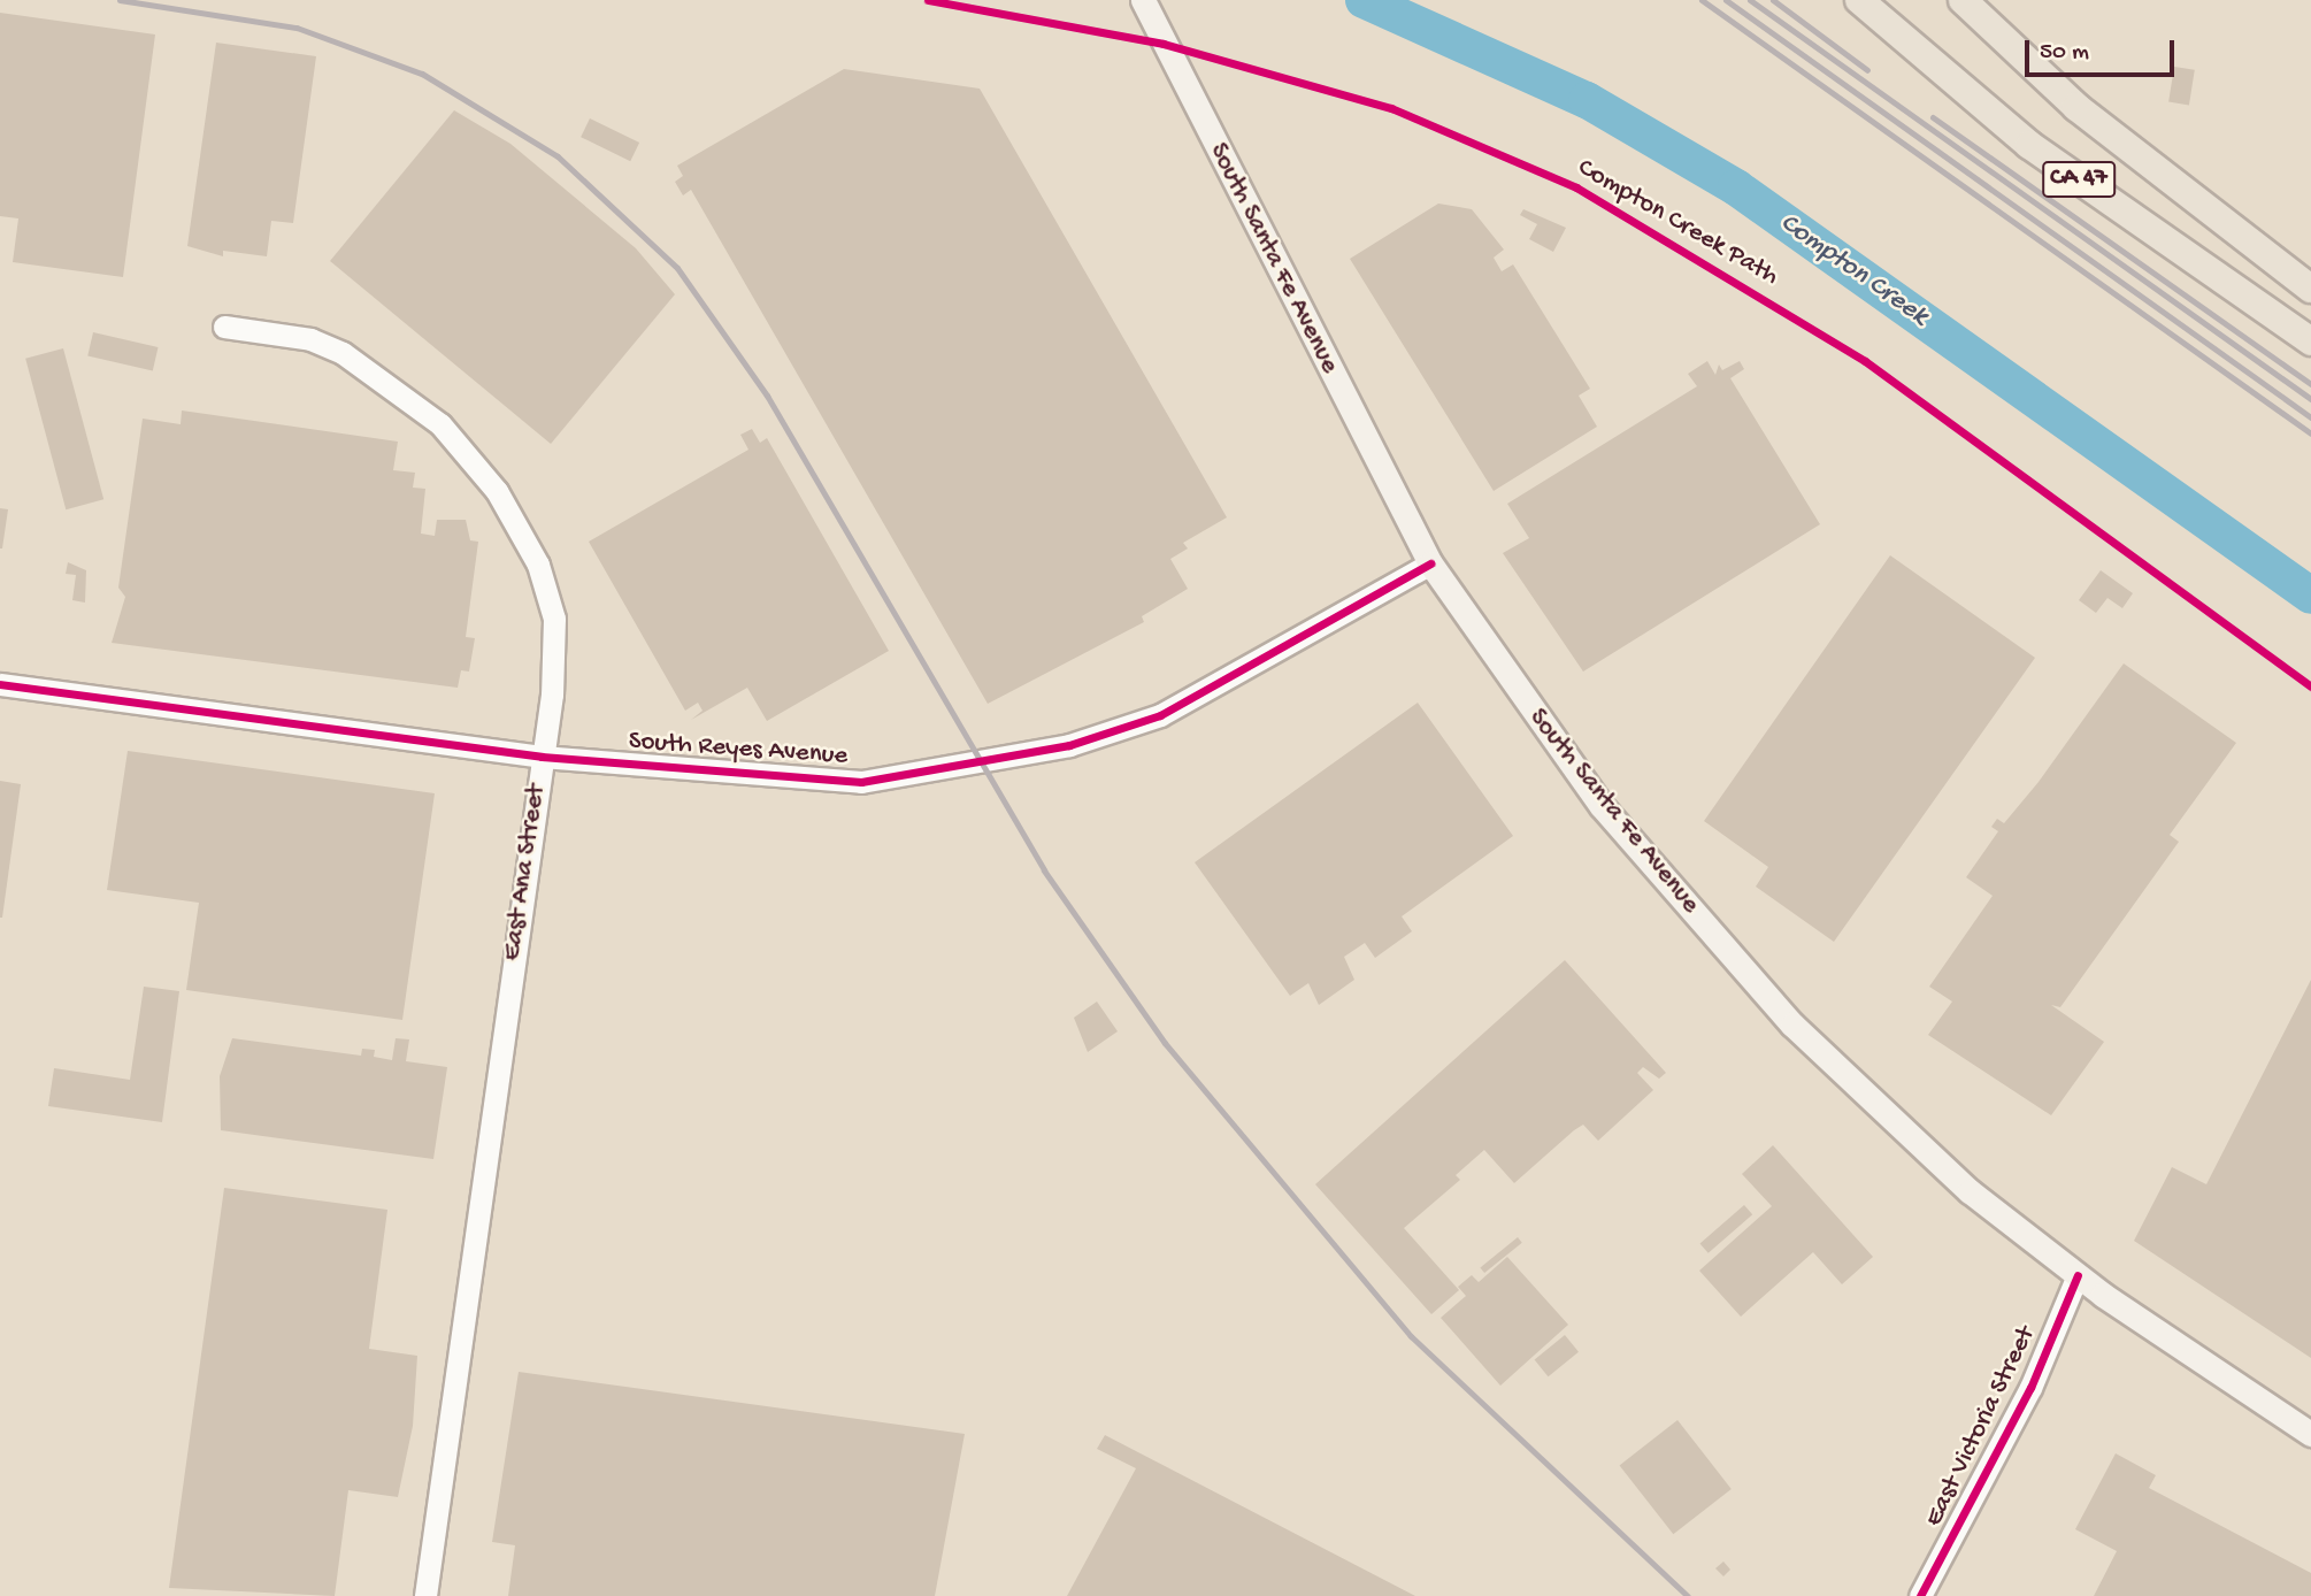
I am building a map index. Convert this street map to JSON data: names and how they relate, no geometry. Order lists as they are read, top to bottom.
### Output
{
  "streets": {
    "main road": ["CA 47", "South Santa Fe Avenue"],
    "street": ["South Reyes Avenue", "East Ana Street", "East Victoria Street"],
    "cycle path": ["Compton Creek Path"]
  },
  "crossings": [
    ["South Santa Fe Avenue", "South Reyes Avenue"],
    ["South Santa Fe Avenue", "East Victoria Street"],
    ["South Reyes Avenue", "East Ana Street"]
  ],
  "water": ["Compton Creek"],
  "scale_bar": "50 m"
}
